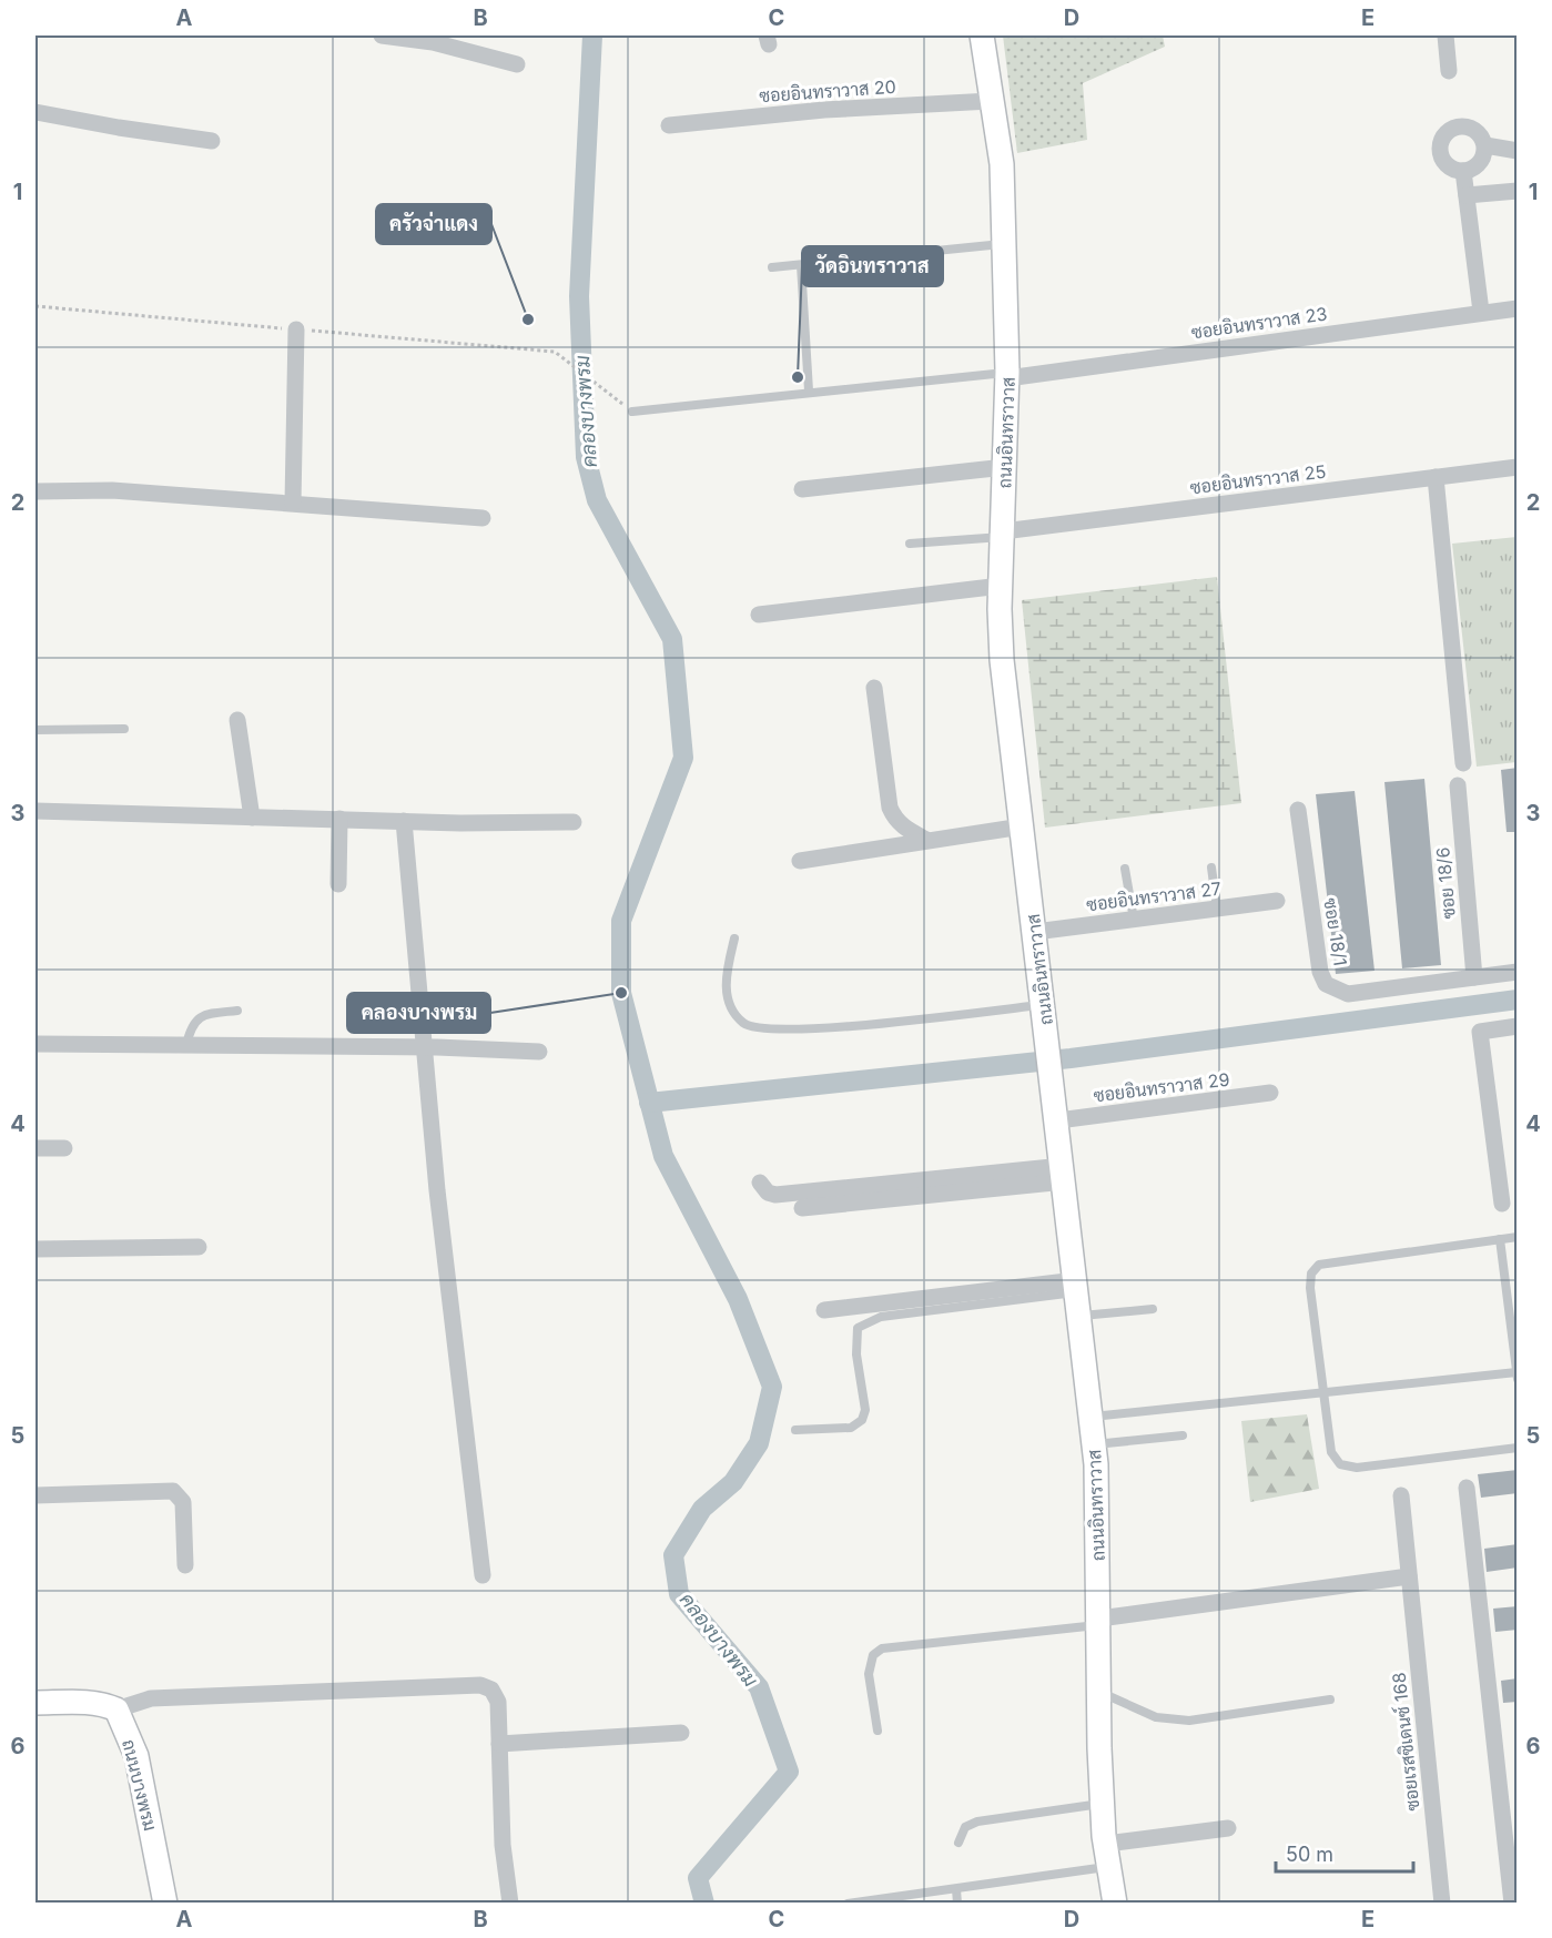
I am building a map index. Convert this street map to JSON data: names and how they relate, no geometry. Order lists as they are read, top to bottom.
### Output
{
  "streets": {
    "street": [
      "ซอยอินทราวาส 20",
      "ซอยอินทราวาส 23",
      "ถนนอินทราวาส",
      "ซอยอินทราวาส 25",
      "ซอย 18/6",
      "ซอยอินทราวาส 27",
      "ซอย 18/1",
      "ซอยอินทราวาส 29",
      "ซอยเรสซิเดนซ์ 168",
      "ถนนบางพรม"
    ]
  },
  "crossings": [
    ["ซอยอินทราวาส 20", "ถนนอินทราวาส"],
    ["ซอยอินทราวาส 23", "ถนนอินทราวาส"],
    ["ถนนอินทราวาส", "ซอยอินทราวาส 25"],
    ["ถนนอินทราวาส", "ซอยอินทราวาส 27"],
    ["ถนนอินทราวาส", "ซอยอินทราวาส 29"],
    ["ซอย 18/6", "ซอย 18/1"]
  ],
  "water": ["คลองบางพรม"],
  "places": ["ครัวจ่าแดง", "วัดอินทราวาส", "คลองบางพรม"],
  "scale_bar": "50 m",
  "grid": {
    "columns": [
      "A",
      "B",
      "C",
      "D",
      "E"
    ],
    "rows": [
      "1",
      "2",
      "3",
      "4",
      "5",
      "6"
    ]
  }
}
